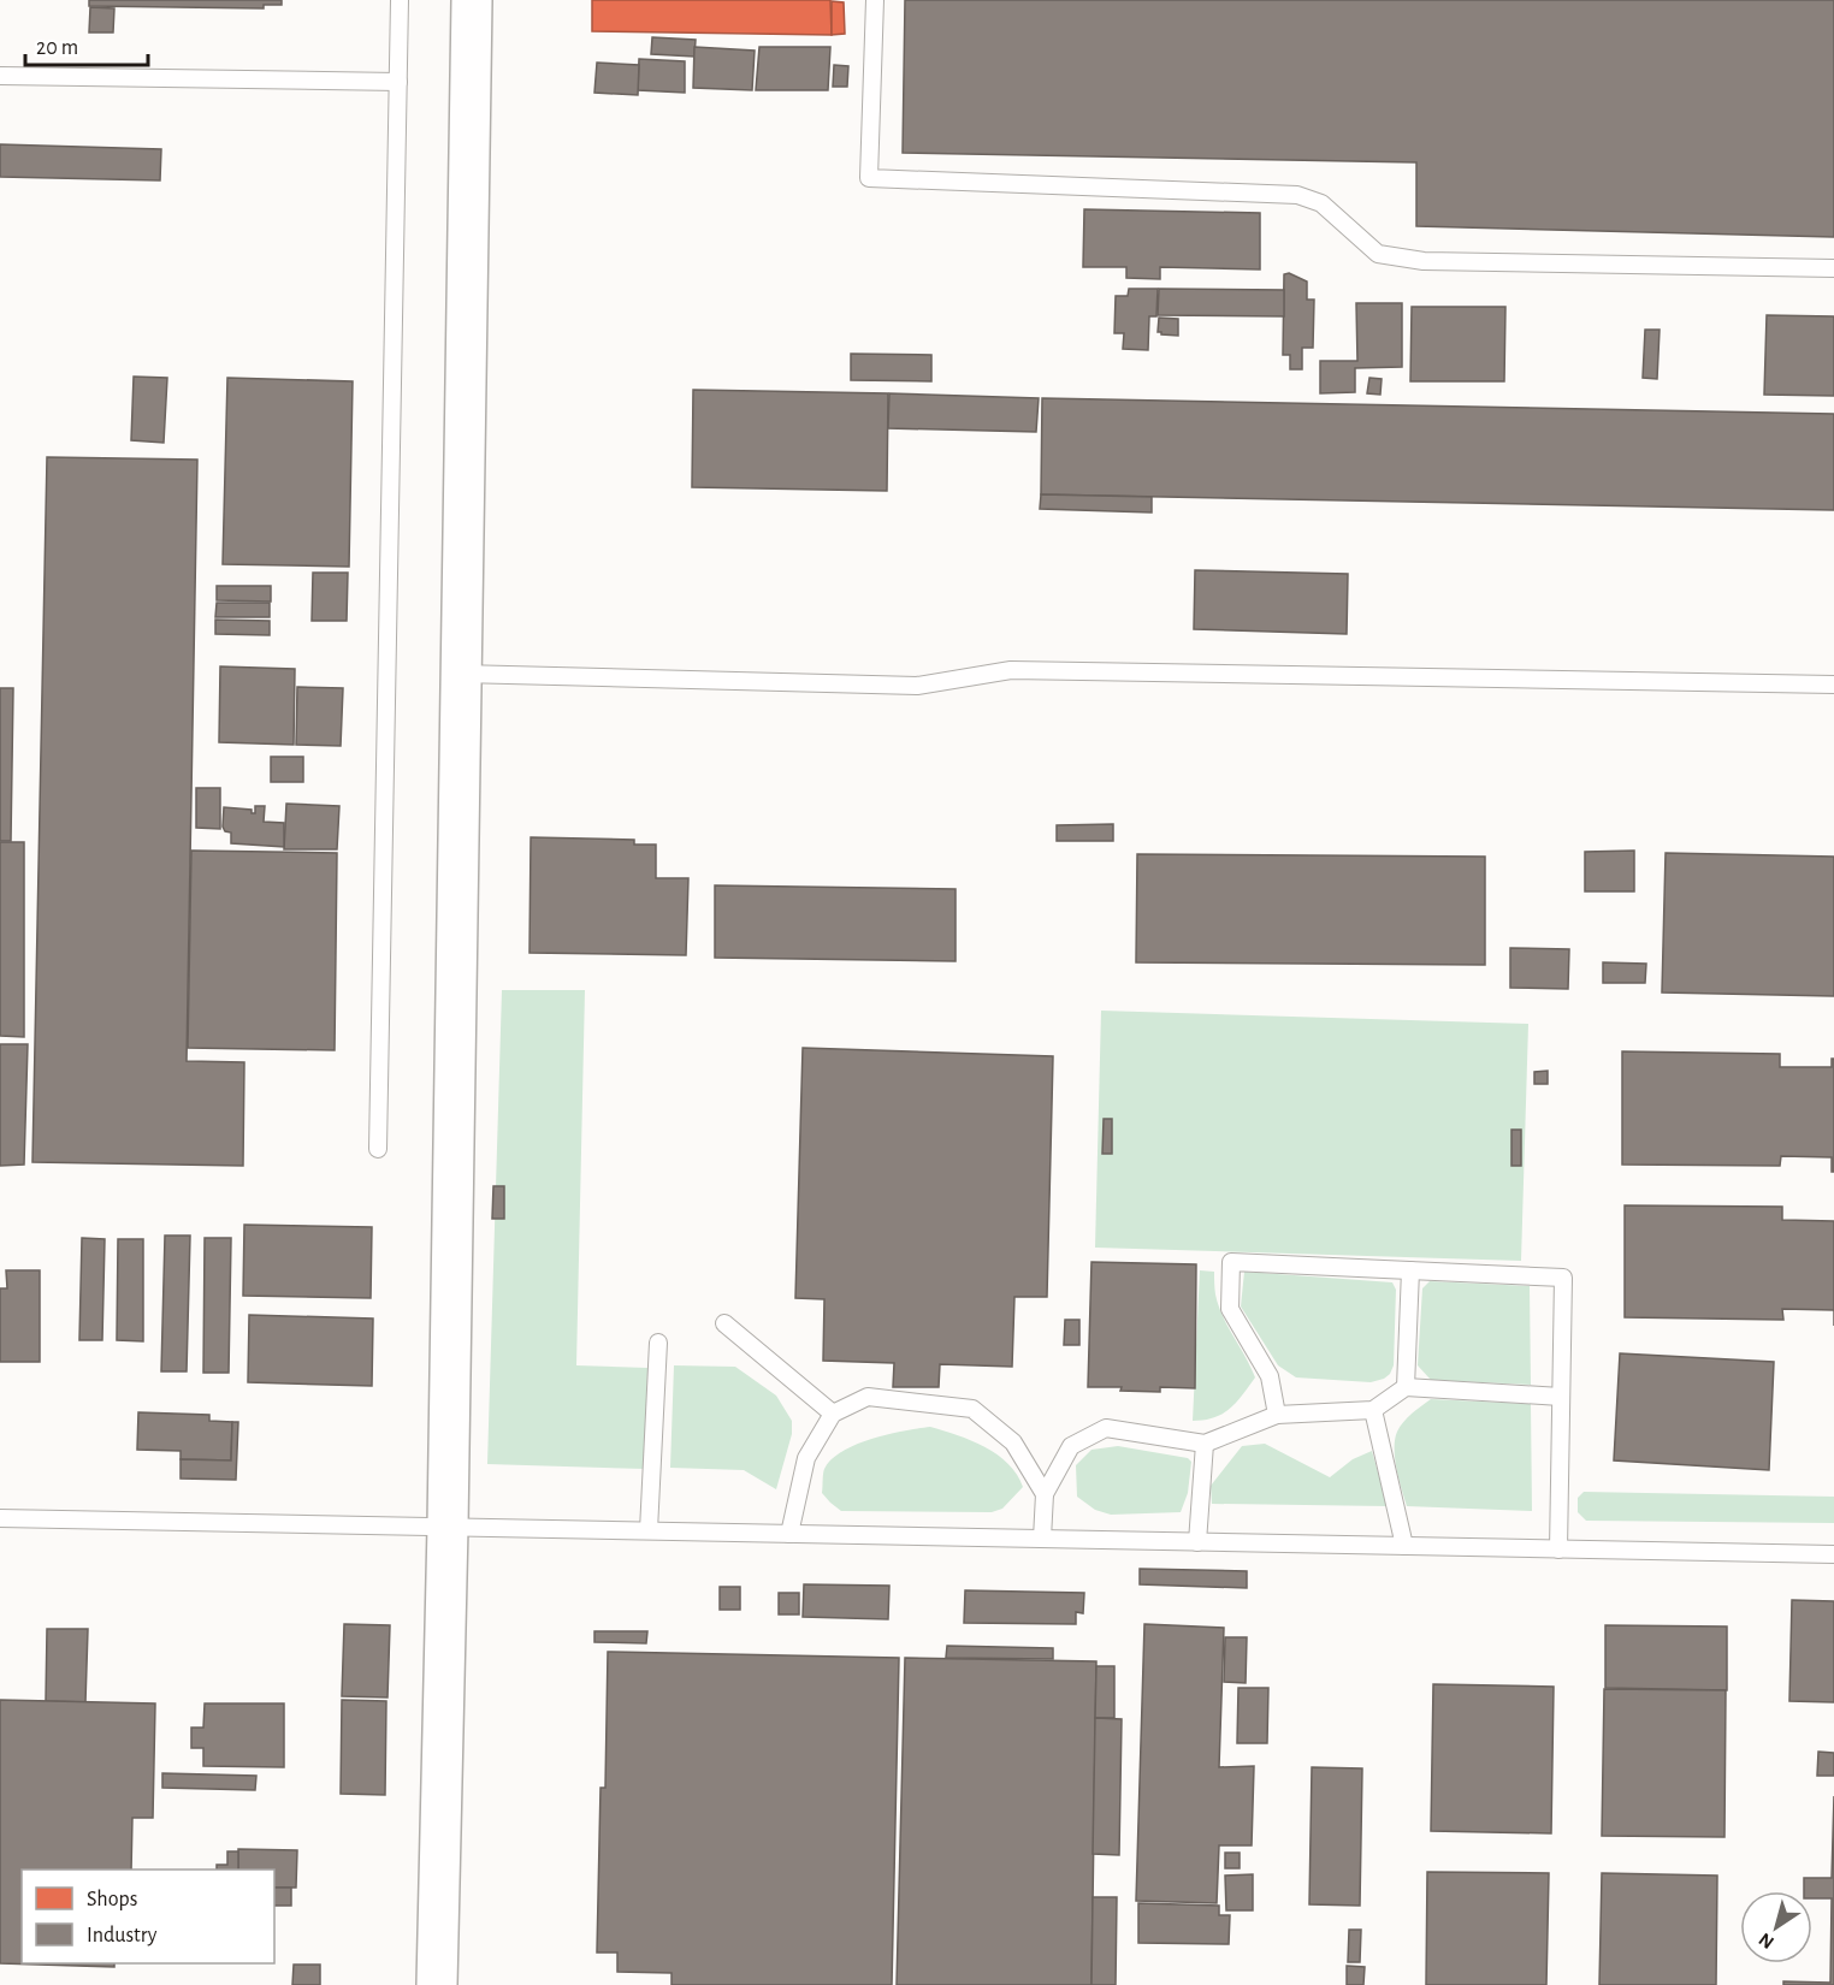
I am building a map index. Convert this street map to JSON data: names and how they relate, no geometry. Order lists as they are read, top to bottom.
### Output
{
  "legend": ["Shops", "Industry"],
  "scale_bar": "20 m",
  "north": "bottom left"
}
